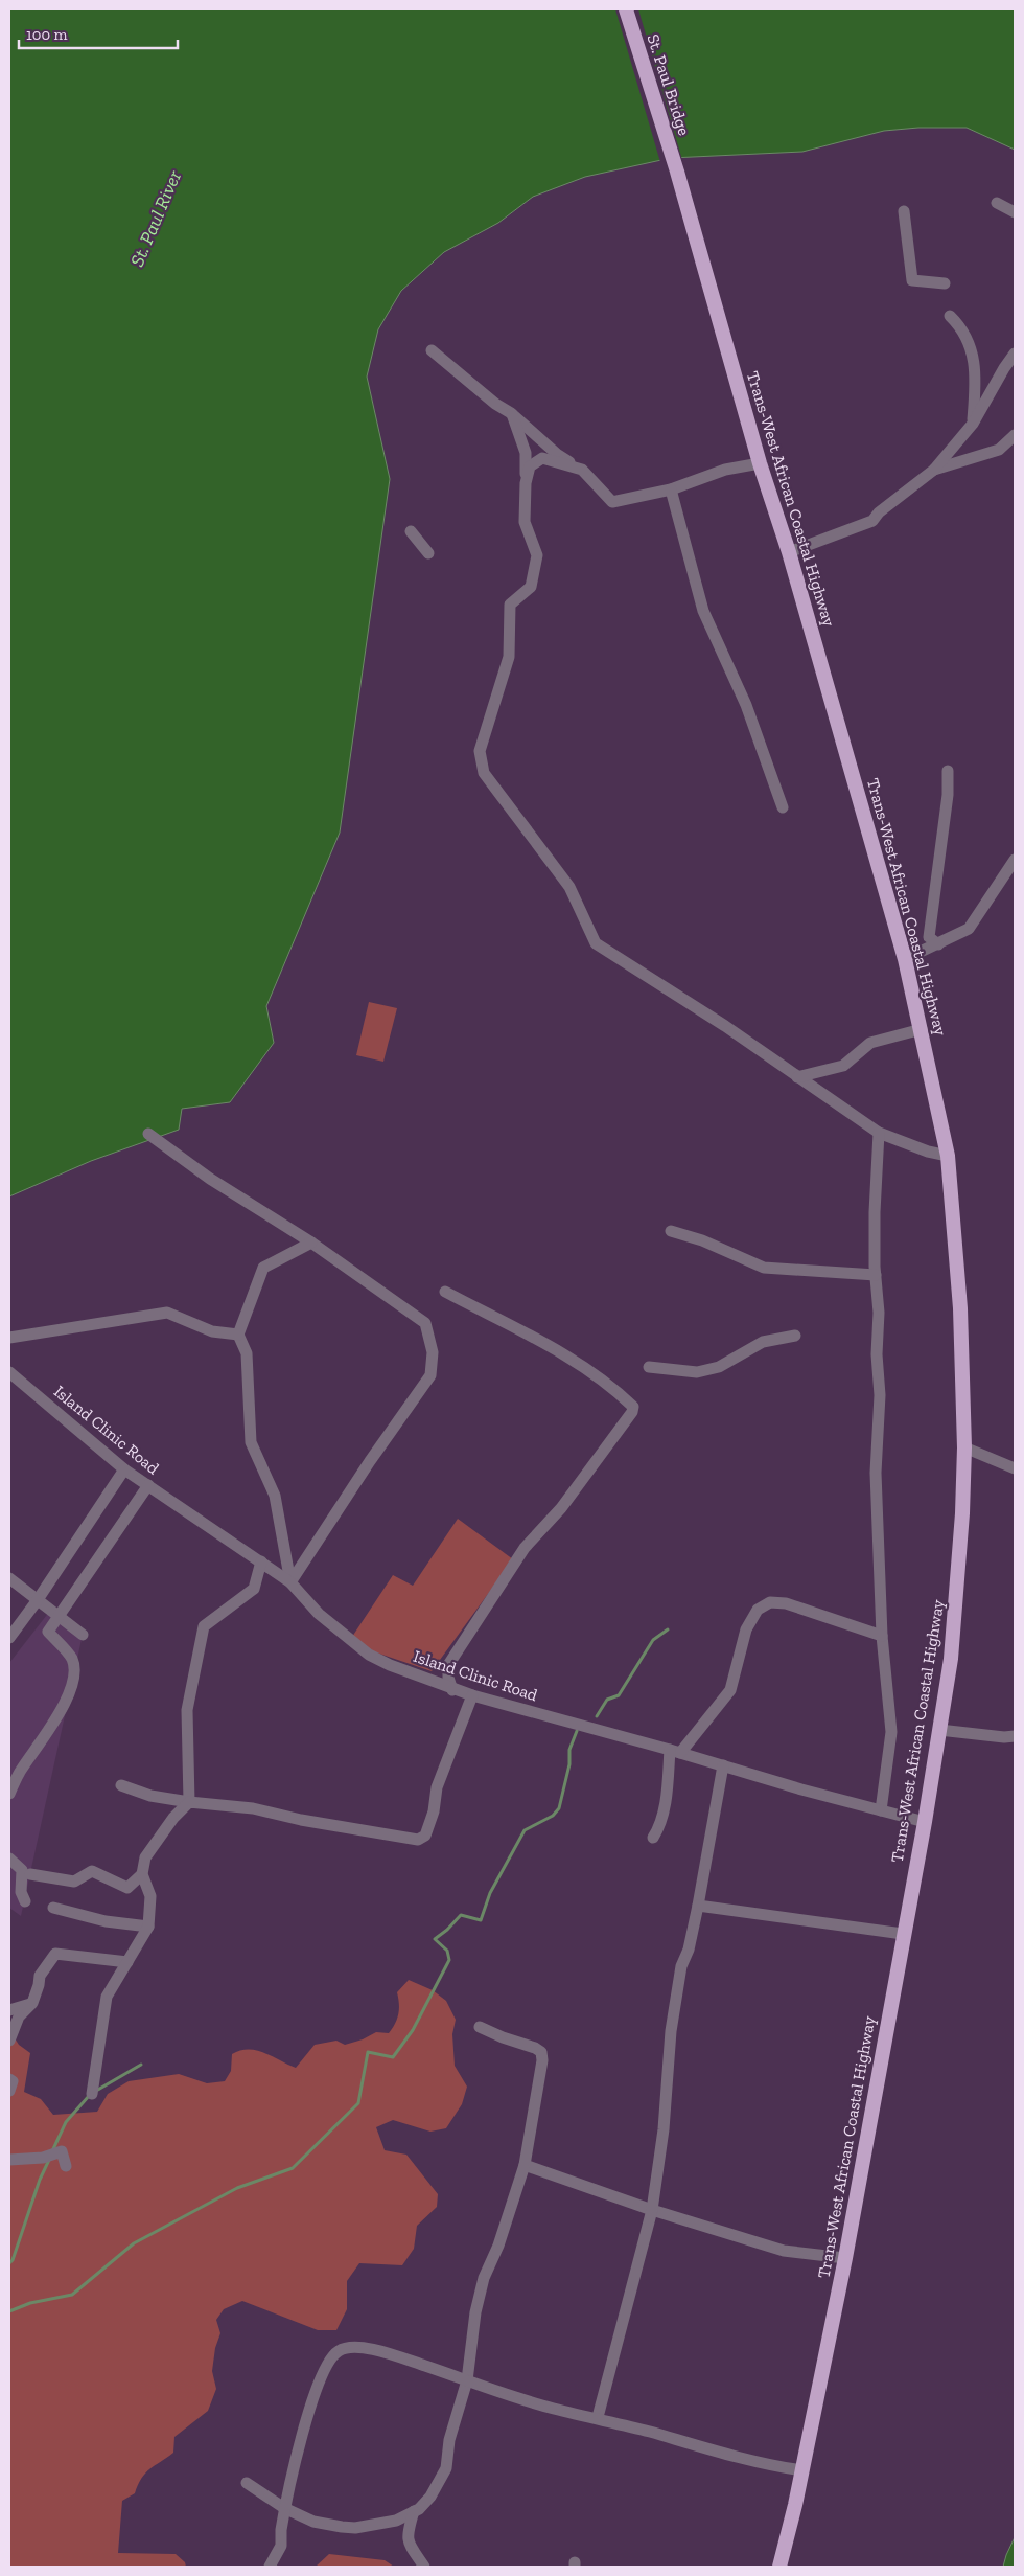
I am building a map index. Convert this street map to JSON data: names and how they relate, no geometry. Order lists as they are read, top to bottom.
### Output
{
  "streets": {
    "highway": ["St. Paul Bridge", "Trans-West African Coastal Highway"],
    "street": ["Island Clinic Road"]
  },
  "crossings": [
    ["St. Paul Bridge", "Trans-West African Coastal Highway"],
    ["Trans-West African Coastal Highway", "Island Clinic Road"]
  ],
  "water": ["St. Paul River"],
  "scale_bar": "100 m"
}
